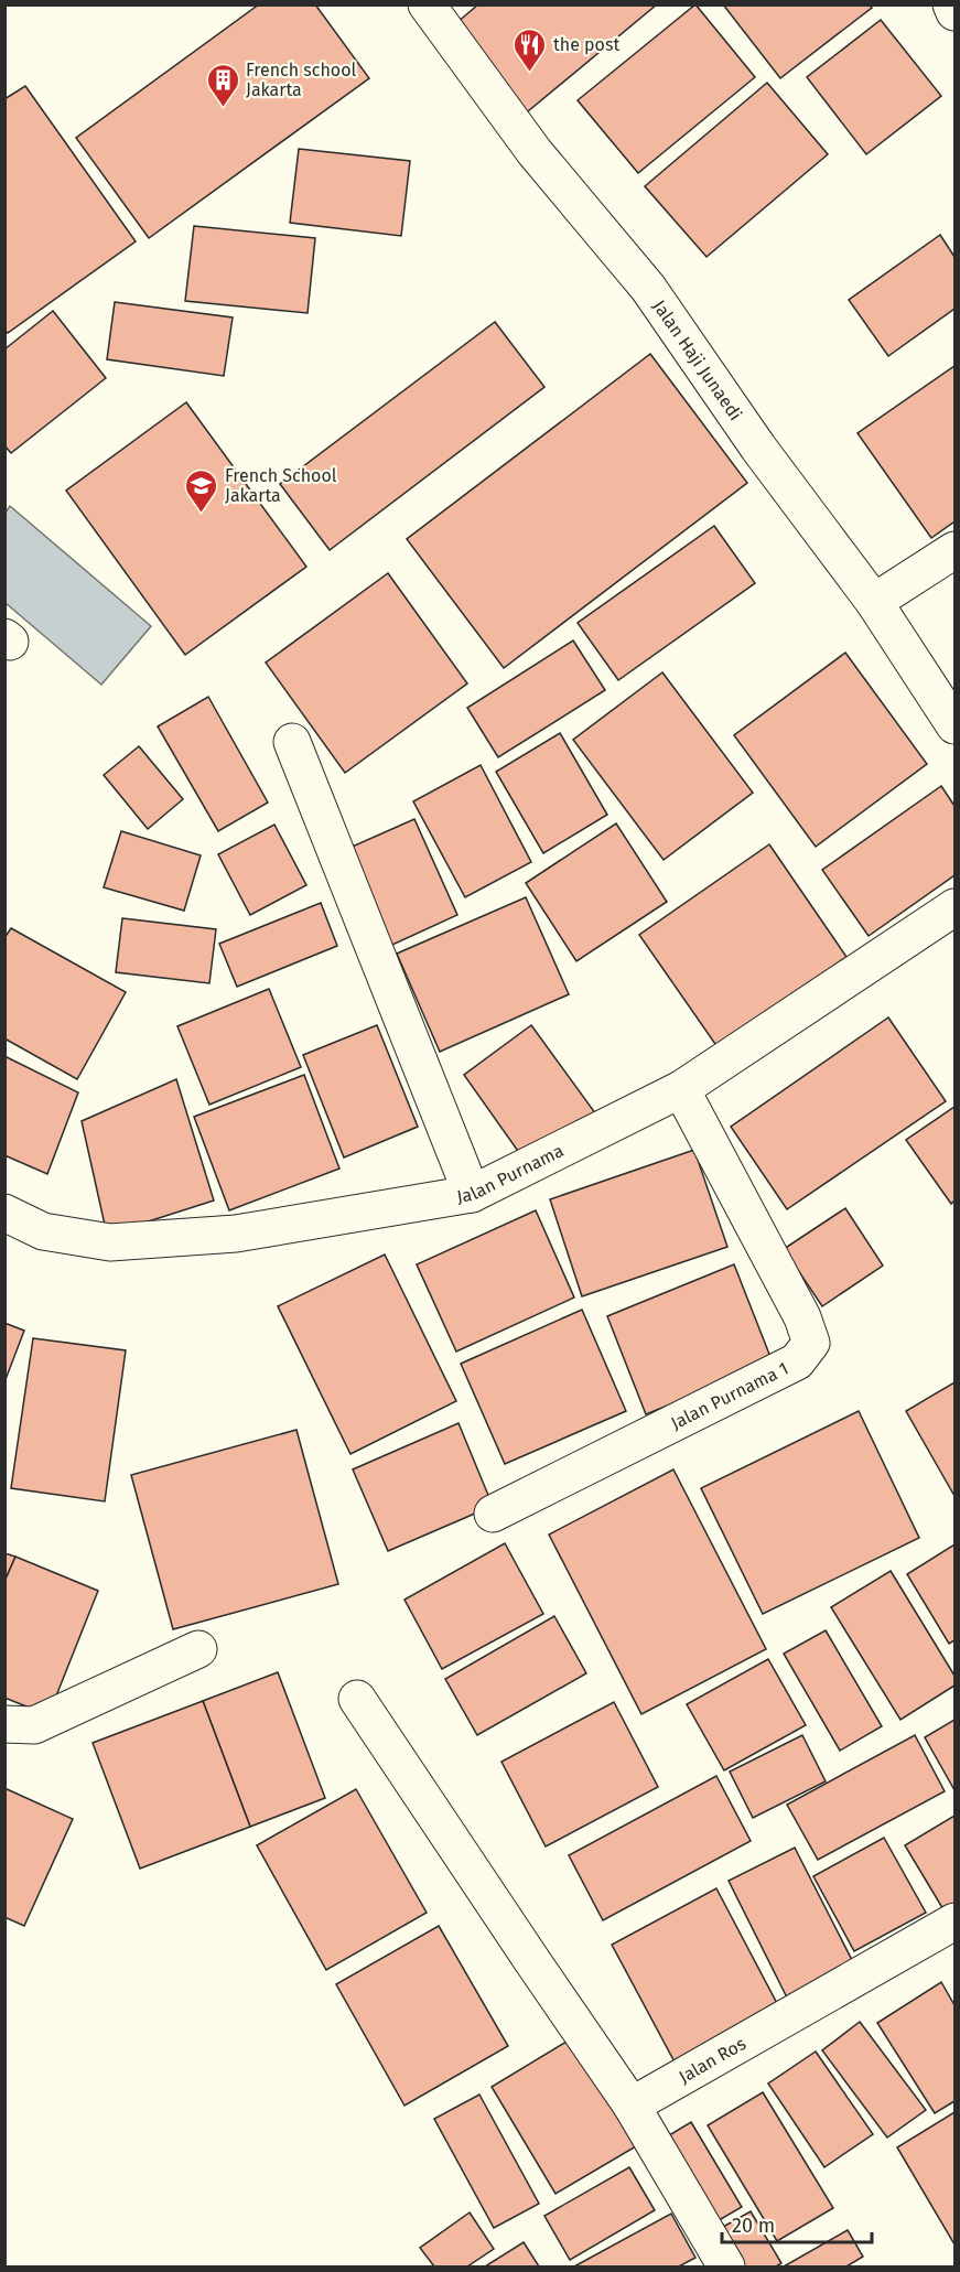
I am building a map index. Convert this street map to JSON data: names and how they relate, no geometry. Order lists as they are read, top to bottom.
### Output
{
  "streets": {
    "street": [
      "Jalan Haji Junaedi",
      "Jalan Purnama",
      "Jalan Purnama 1",
      "Jalan Ros"
    ]
  },
  "crossings": [
    ["Jalan Purnama", "Jalan Purnama 1"]
  ],
  "places": {
    "restaurant": ["the post"],
    "building": ["French school Jakarta"],
    "school or university": ["French School Jakarta"]
  },
  "scale_bar": "20 m"
}
